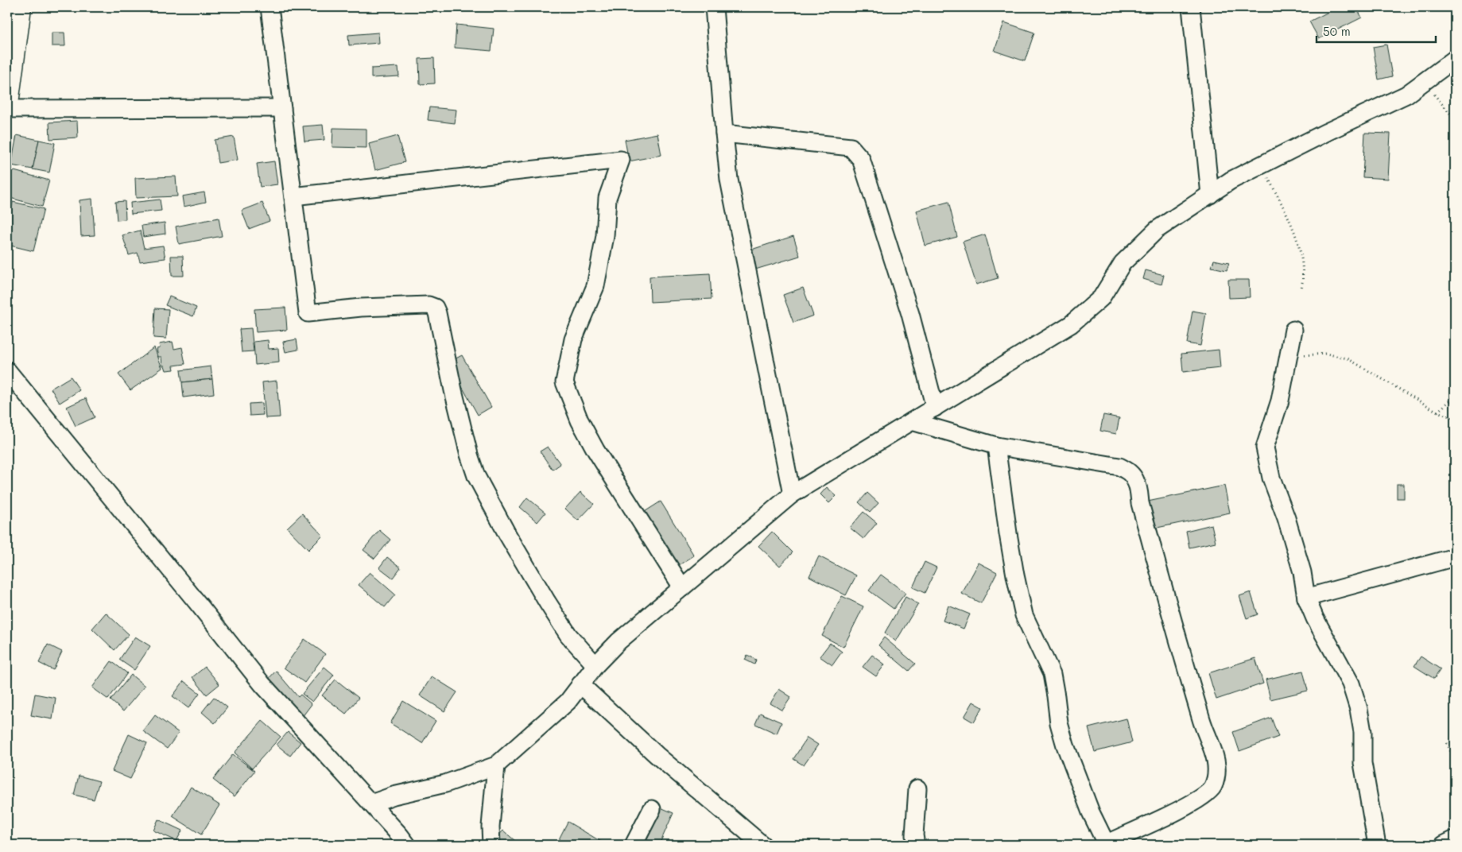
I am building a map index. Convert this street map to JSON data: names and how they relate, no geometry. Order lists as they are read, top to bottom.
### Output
{
  "scale_bar": "50 m"
}
